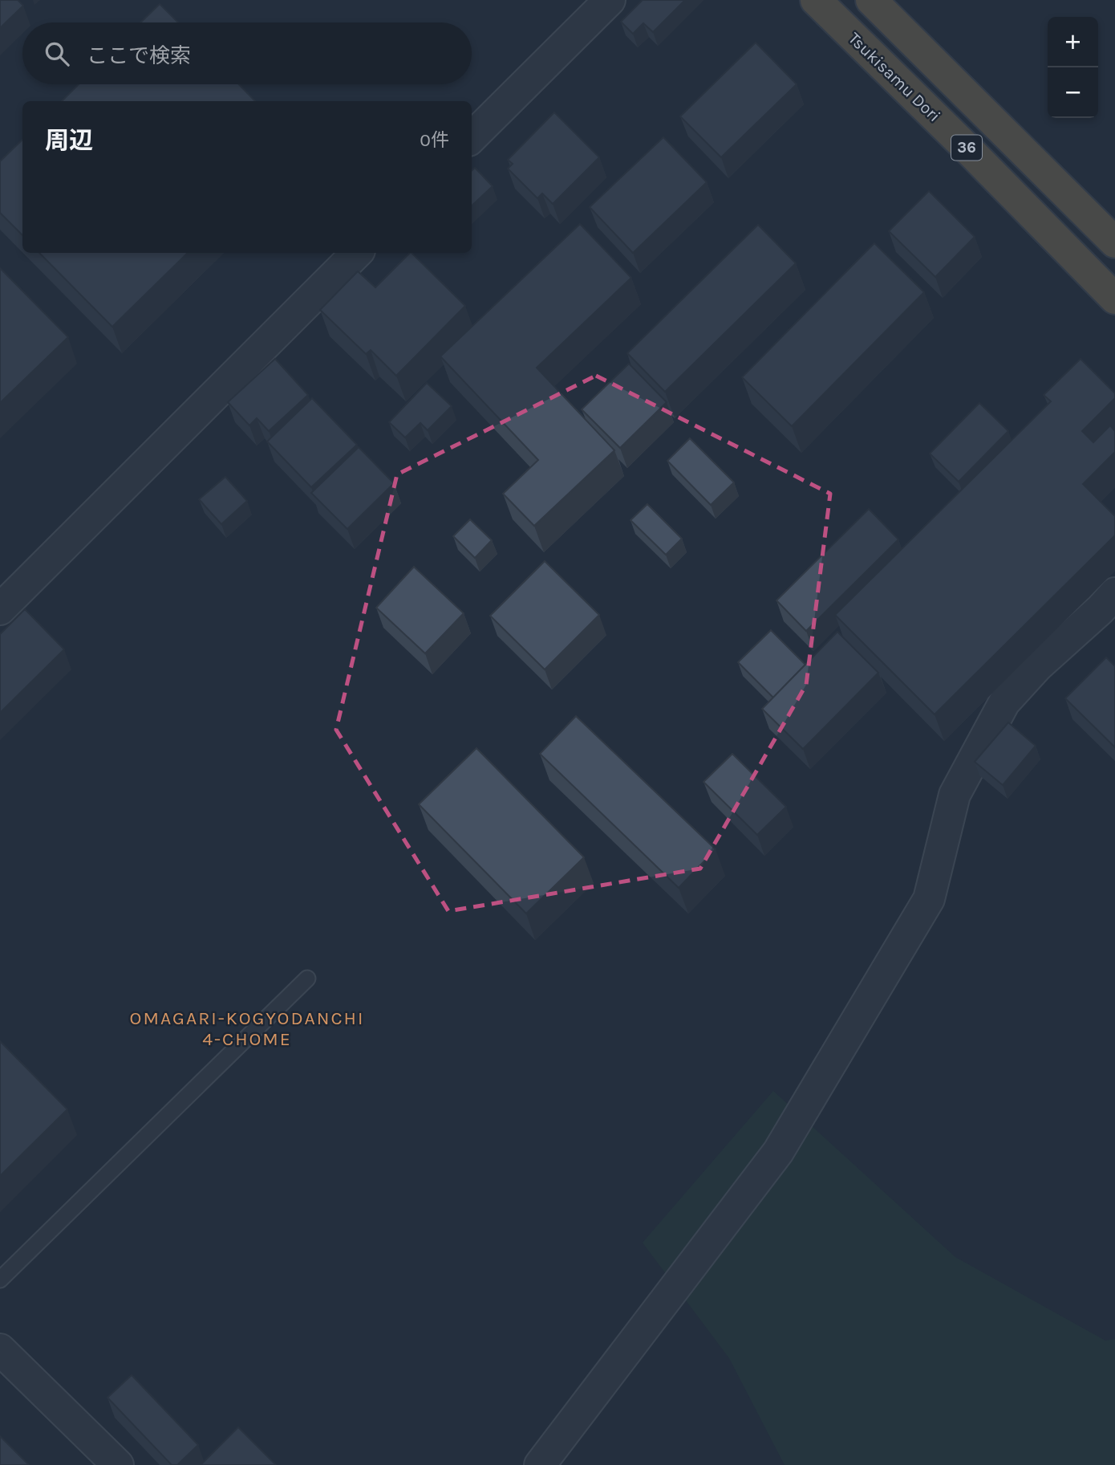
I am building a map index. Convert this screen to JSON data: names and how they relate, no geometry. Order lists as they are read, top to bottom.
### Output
{
  "streets": {
    "highway": ["Tsukisamu Dori", "36"]
  },
  "districts": ["OMAGARI-KOGYODANCHI 4-CHOME"],
  "page": {
    "map_buttons": ["+", "−"],
    "search": "ここで検索",
    "heading": ["周辺", "0件"]
  }
}
